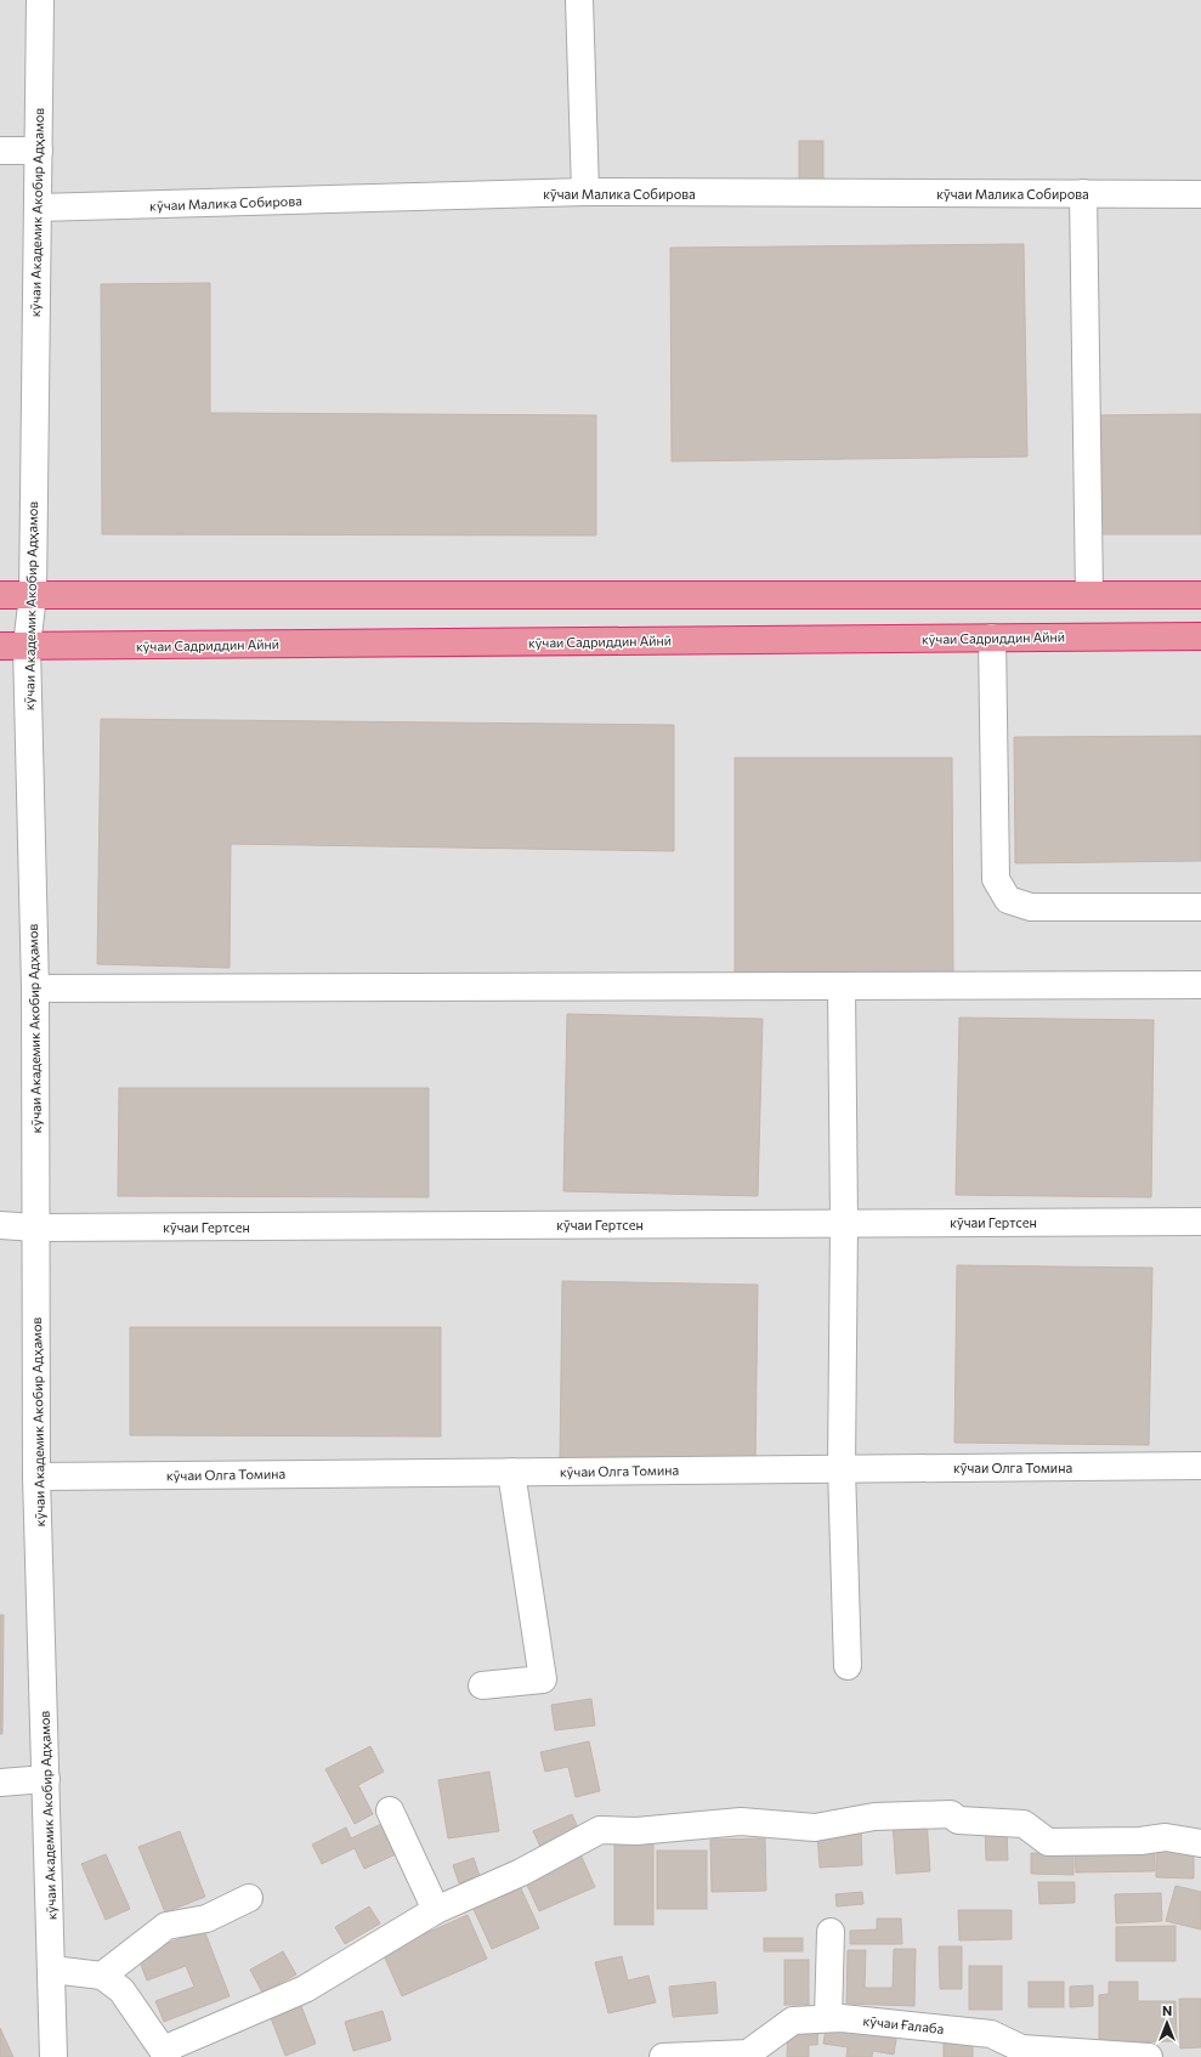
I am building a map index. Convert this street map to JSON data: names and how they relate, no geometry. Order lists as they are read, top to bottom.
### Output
{
  "streets": {
    "highway": ["кӯчаи Садриддин Айнӣ"],
    "street": [
      "кӯчаи Малика Собирова",
      "кӯчаи Академик Акобир Адҳамов",
      "кӯчаи Гертсен",
      "кӯчаи Олга Томина",
      "кӯчаи Ғалаба"
    ]
  },
  "crossings": [
    ["кӯчаи Малика Собирова", "кӯчаи Академик Акобир Адҳамов"],
    ["кӯчаи Академик Акобир Адҳамов", "кӯчаи Садриддин Айнӣ"],
    ["кӯчаи Академик Акобир Адҳамов", "кӯчаи Гертсен"],
    ["кӯчаи Академик Акобир Адҳамов", "кӯчаи Олга Томина"]
  ],
  "north": "top"
}
